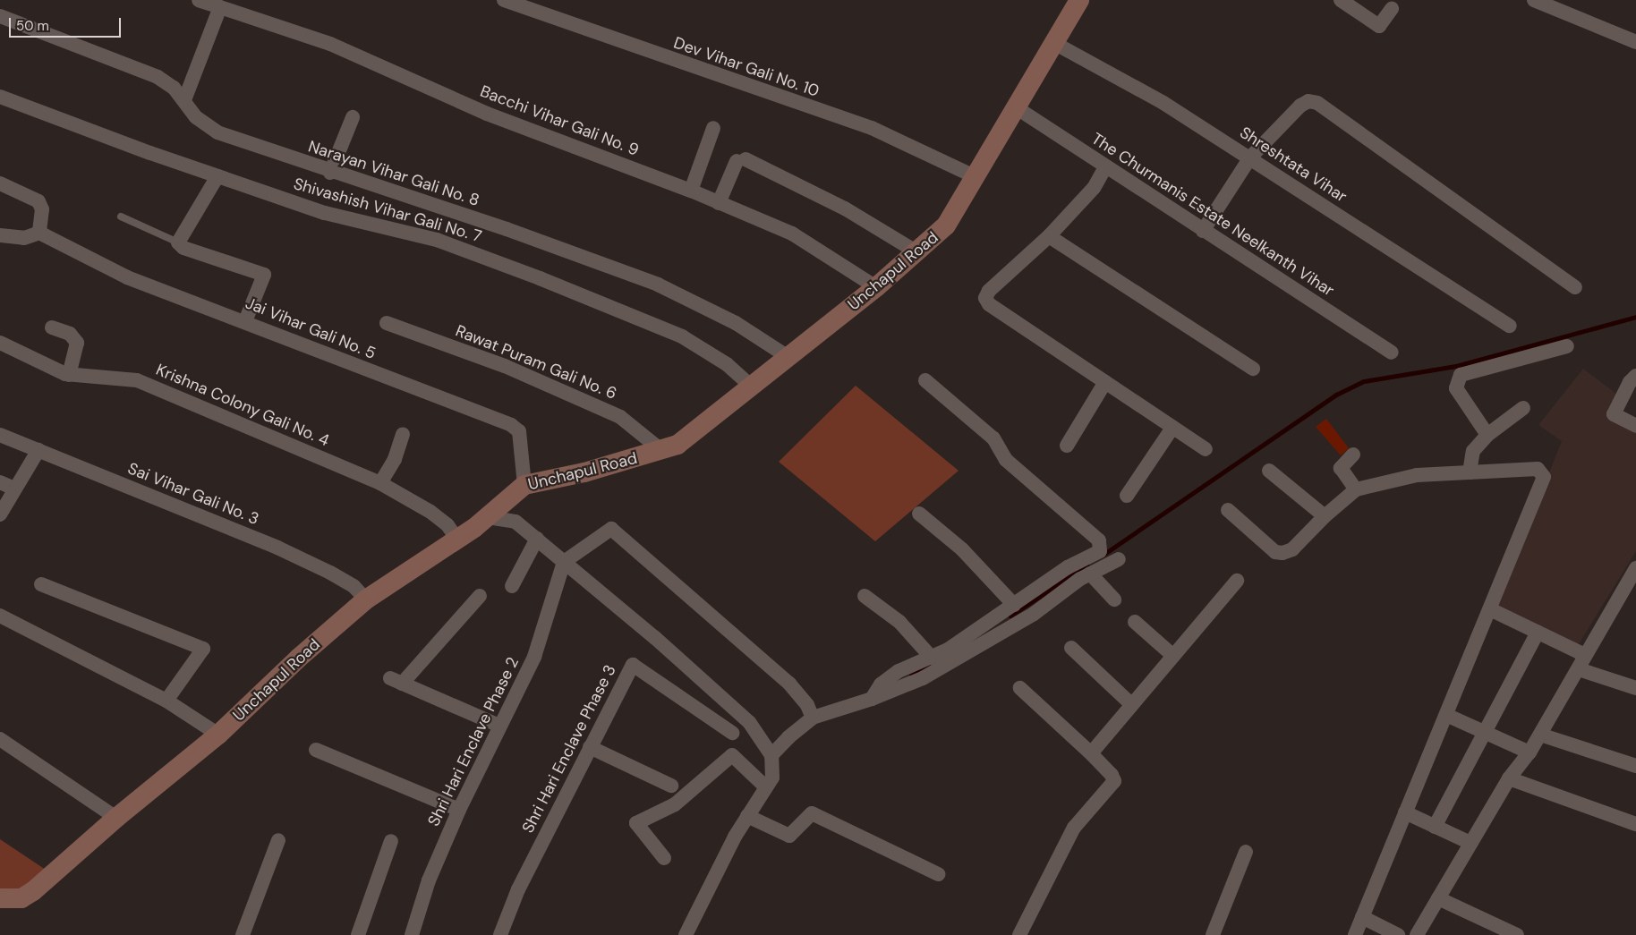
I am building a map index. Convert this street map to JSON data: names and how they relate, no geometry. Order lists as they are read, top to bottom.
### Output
{
  "streets": {
    "street": [
      "Dev Vihar Gali No. 10",
      "Bacchi Vihar Gali No. 9",
      "Shreshtata Vihar",
      "Narayan Vihar Gali No. 8",
      "Shivashish Vihar Gali No. 7",
      "The Churmanis Estate Neelkanth Vihar",
      "Unchapul Road",
      "Jai Vihar Gali No. 5",
      "Rawat Puram Gali No. 6",
      "Krishna Colony Gali No. 4",
      "Sai Vihar Gali No. 3",
      "Shri Hari Enclave Phase 2",
      "Shri Hari Enclave Phase 3"
    ]
  },
  "crossings": [
    ["Dev Vihar Gali No. 10", "Unchapul Road"],
    ["Bacchi Vihar Gali No. 9", "Unchapul Road"],
    ["Shreshtata Vihar", "Unchapul Road"],
    ["Narayan Vihar Gali No. 8", "Unchapul Road"],
    ["Shivashish Vihar Gali No. 7", "Unchapul Road"],
    ["The Churmanis Estate Neelkanth Vihar", "Unchapul Road"],
    ["Unchapul Road", "Jai Vihar Gali No. 5"],
    ["Unchapul Road", "Rawat Puram Gali No. 6"],
    ["Unchapul Road", "Krishna Colony Gali No. 4"],
    ["Unchapul Road", "Sai Vihar Gali No. 3"]
  ],
  "scale_bar": "50 m"
}
